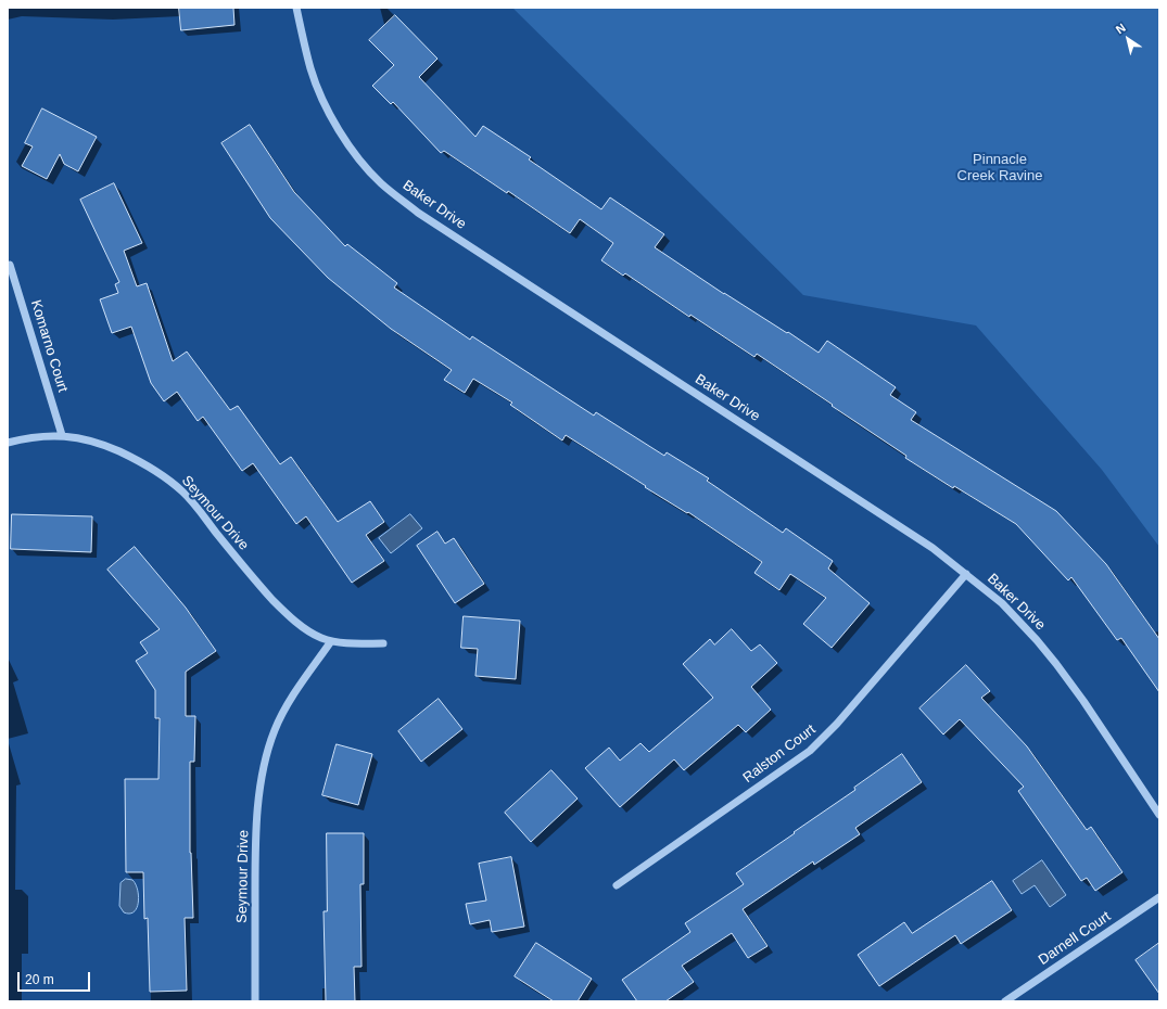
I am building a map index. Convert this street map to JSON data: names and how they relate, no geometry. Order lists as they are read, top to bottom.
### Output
{
  "streets": {
    "street": [
      "Baker Drive",
      "Komarno Court",
      "Seymour Drive",
      "Ralston Court",
      "Darnell Court"
    ]
  },
  "crossings": [
    ["Baker Drive", "Ralston Court"],
    ["Komarno Court", "Seymour Drive"]
  ],
  "parks": ["Pinnacle Creek Ravine"],
  "scale_bar": "20 m",
  "north": "top left"
}
